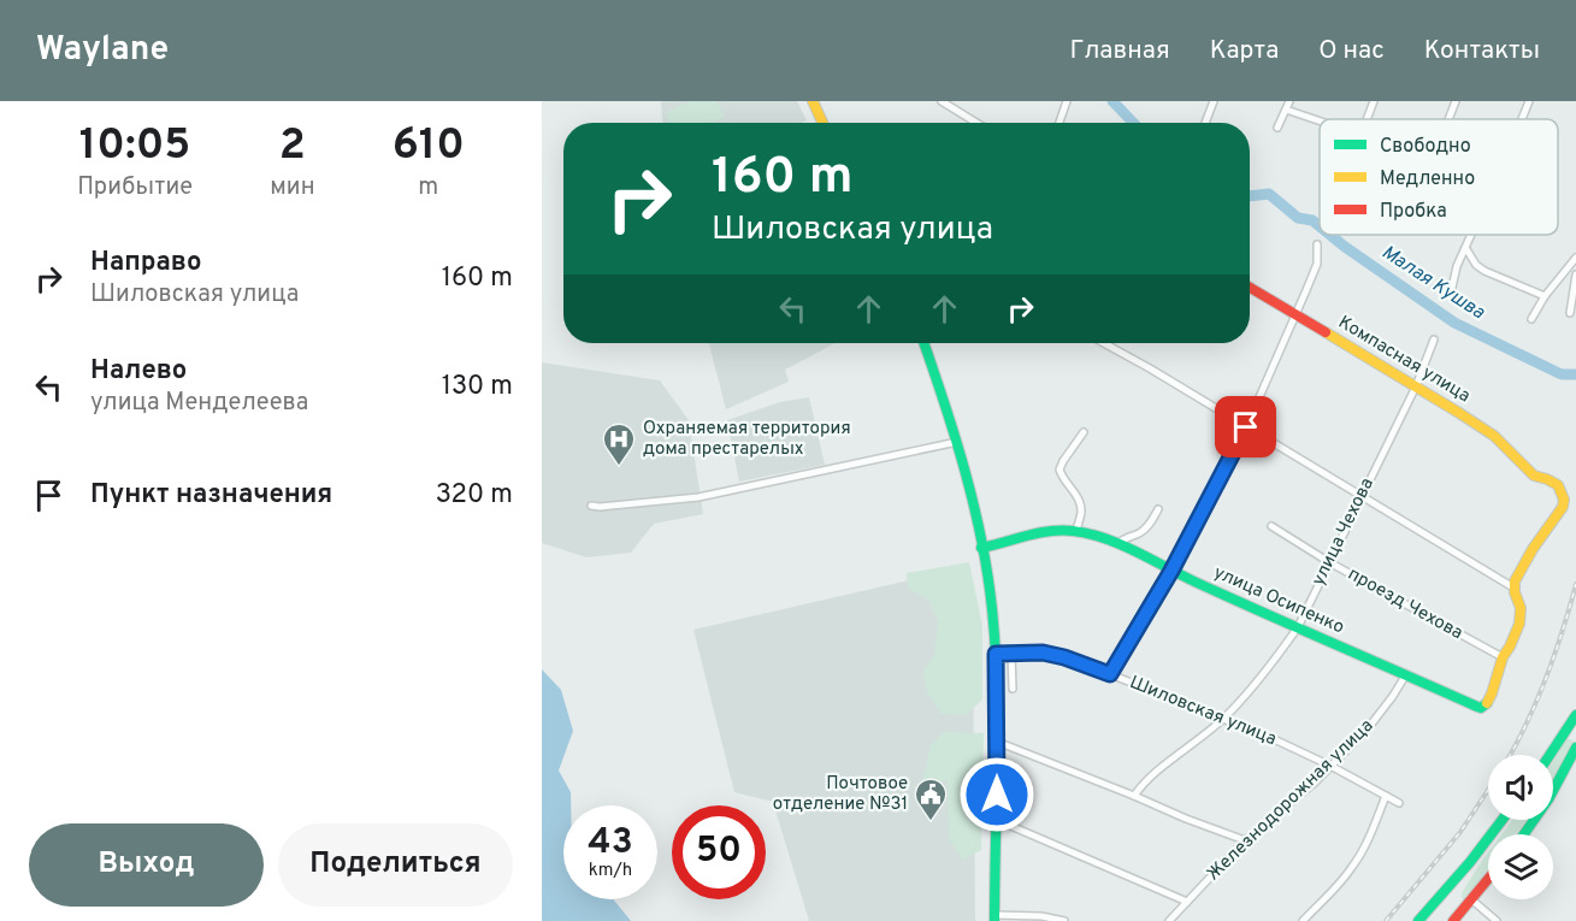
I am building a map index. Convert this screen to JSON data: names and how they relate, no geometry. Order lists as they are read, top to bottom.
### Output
{
  "streets": {
    "street": [
      "Компасная улица",
      "улица Чехова",
      "улица Осипенко",
      "проезд Чехова",
      "Шиловская улица",
      "Железнодорожная улица"
    ]
  },
  "crossings": [
    ["Компасная улица", "улица Чехова"],
    ["улица Чехова", "улица Осипенко"],
    ["улица Чехова", "проезд Чехова"],
    ["улица Чехова", "Шиловская улица"],
    ["улица Осипенко", "проезд Чехова"],
    ["улица Осипенко", "Железнодорожная улица"],
    ["Шиловская улица", "Железнодорожная улица"]
  ],
  "water": ["Малая Кушва"],
  "places": {
    "hospital": ["Охраняемая территория дома престарелых"],
    "public building": ["Почтовое отделение №31"]
  },
  "legend": ["Свободно", "Медленно", "Пробка"],
  "page": {
    "header": "Waylane",
    "nav": [
      "Главная",
      "Карта",
      "О нас",
      "Контакты"
    ],
    "eta": [
      "10:05",
      "Прибытие",
      "2",
      "мин",
      "610",
      "m"
    ],
    "turn": ["160 m", "Шиловская улица"],
    "list": [
      {
        "name": "Направо",
        "note": "Шиловская улица",
        "value": "160 m"
      },
      {
        "name": "Налево",
        "note": "улица Менделеева",
        "value": "130 m"
      },
      {
        "name": "Пункт назначения",
        "value": "320 m"
      }
    ],
    "speed": "43 km/h",
    "limit": "50",
    "buttons": ["Выход", "Поделиться"]
  }
}
